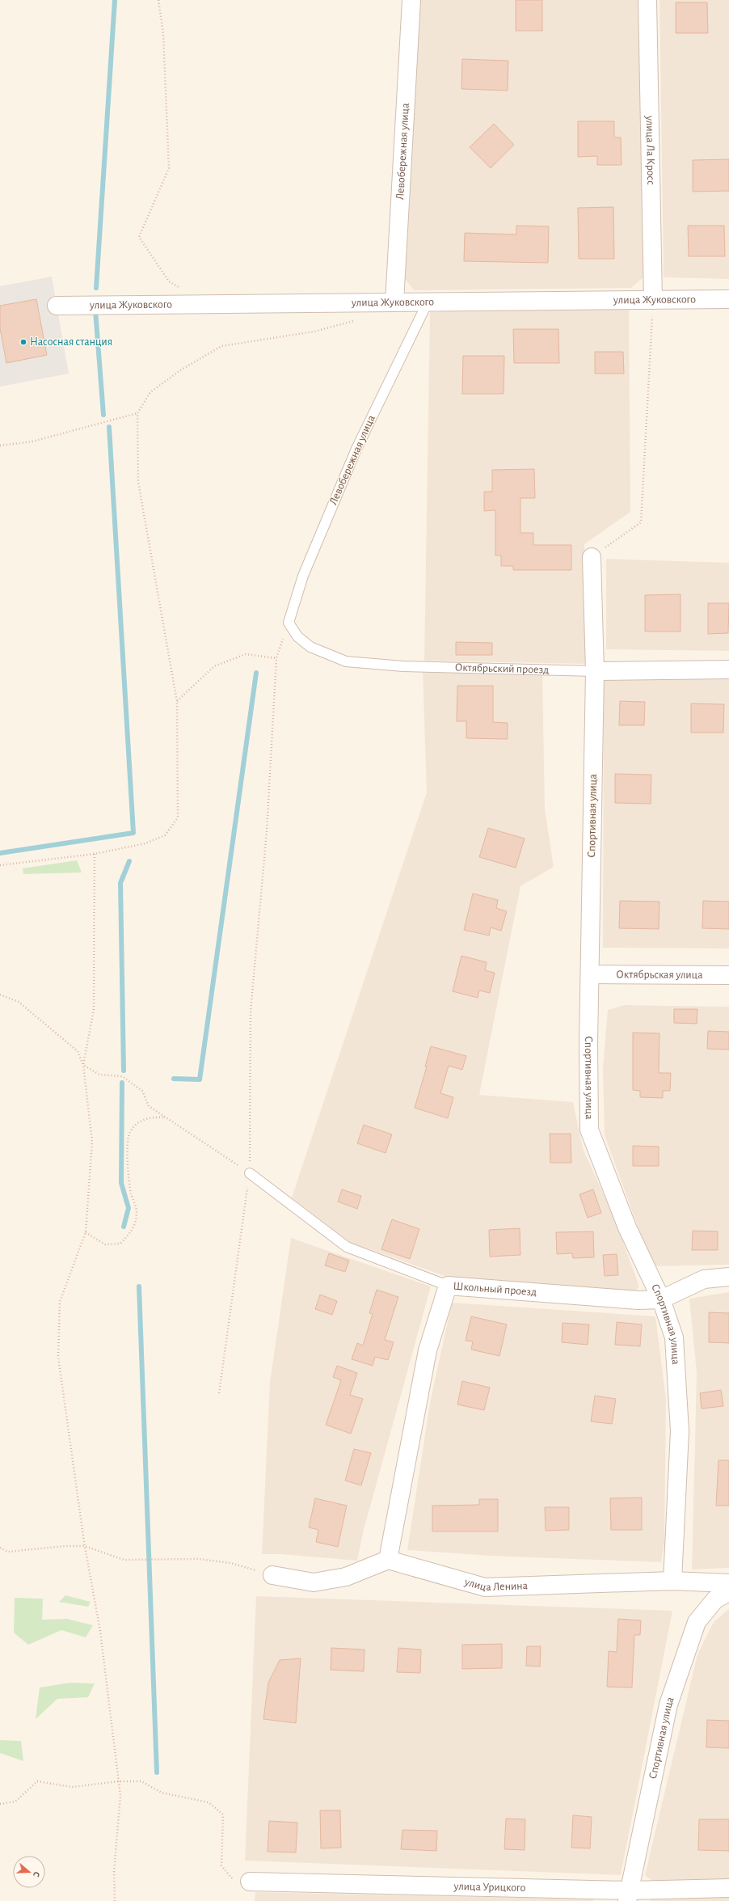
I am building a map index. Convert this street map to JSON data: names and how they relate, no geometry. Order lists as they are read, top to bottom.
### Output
{
  "streets": {
    "street": [
      "улица Ла Кросс",
      "Левобережная улица",
      "улица Жуковского",
      "Октябрьский проезд",
      "Спортивная улица",
      "Октябрьская улица",
      "Школьный проезд",
      "улица Ленина",
      "улица Урицкого"
    ]
  },
  "crossings": [
    ["улица Ла Кросс", "улица Жуковского"],
    ["Левобережная улица", "улица Жуковского"],
    ["Левобережная улица", "Октябрьский проезд"],
    ["Октябрьский проезд", "Спортивная улица"],
    ["Спортивная улица", "Октябрьская улица"],
    ["Спортивная улица", "Школьный проезд"],
    ["Спортивная улица", "улица Ленина"],
    ["Спортивная улица", "улица Урицкого"]
  ],
  "places": ["Насосная станция"],
  "north": "right"
}
